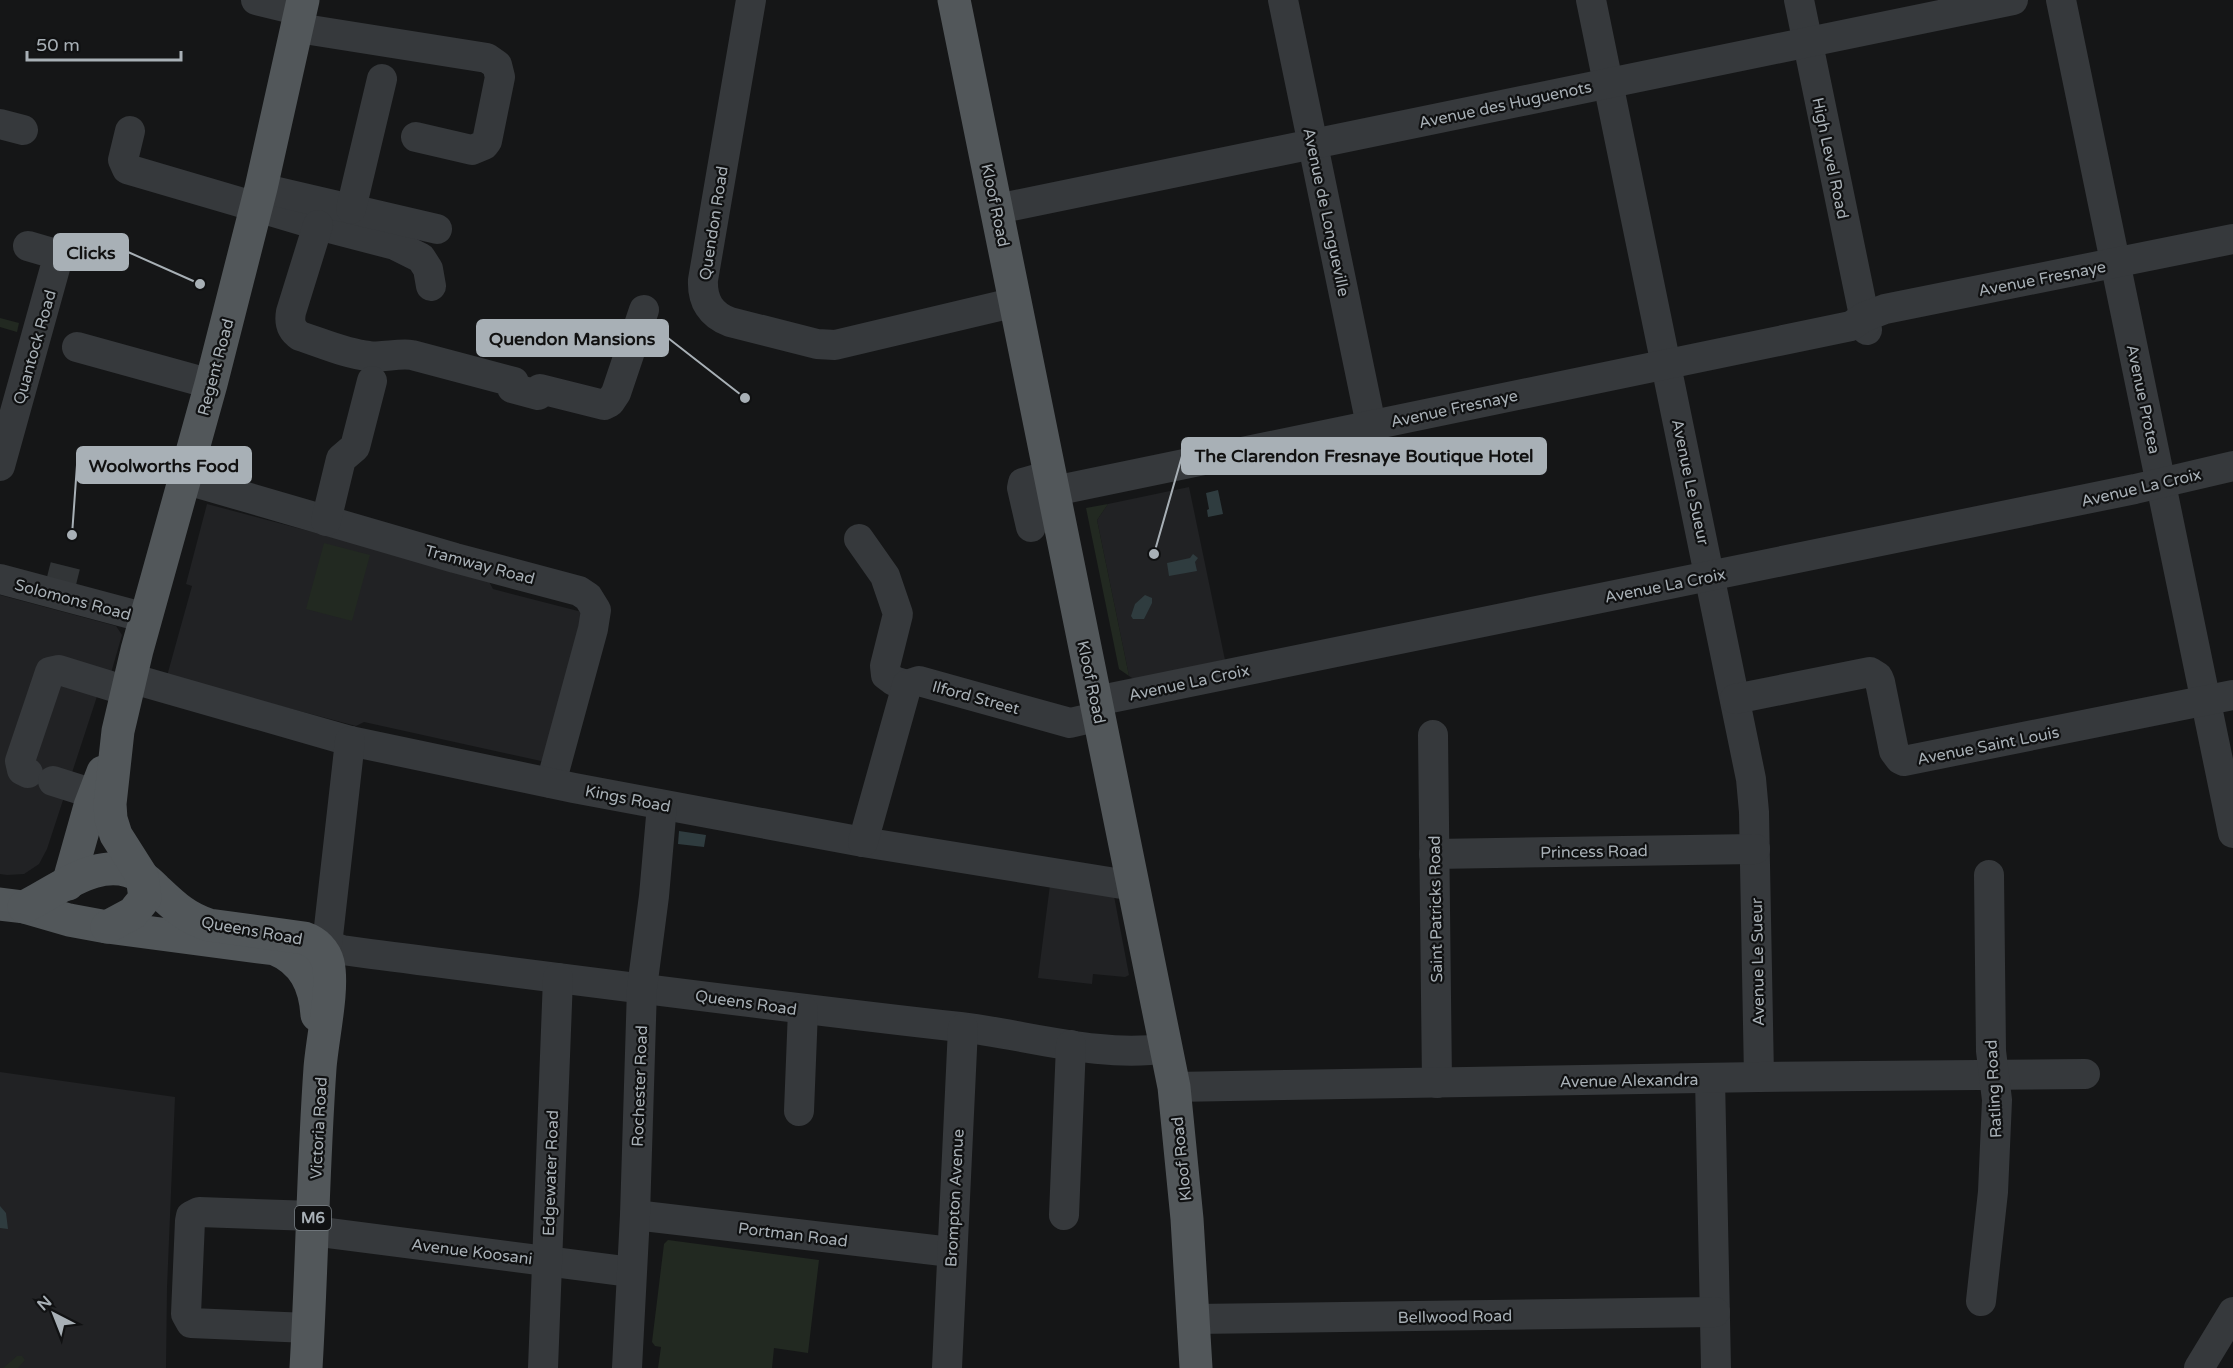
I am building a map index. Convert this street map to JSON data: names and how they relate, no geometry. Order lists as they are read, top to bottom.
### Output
{
  "streets": {
    "main road": [
      "Kloof Road",
      "Regent Road",
      "Queens Road",
      "Victoria Road",
      "M6"
    ],
    "street": [
      "Avenue des Huguenots",
      "High Level Road",
      "Avenue de Longueville",
      "Quendon Road",
      "Avenue Fresnaye",
      "Quantock Road",
      "Avenue Protea",
      "Avenue Le Sueur",
      "Avenue La Croix",
      "Tramway Road",
      "Solomons Road",
      "Ilford Street",
      "Avenue Saint Louis",
      "Kings Road",
      "Princess Road",
      "Saint Patricks Road",
      "Avenue Alexandra",
      "Rochester Road",
      "Ratling Road",
      "Edgewater Road",
      "Brompton Avenue",
      "Portman Road",
      "Avenue Koosani",
      "Bellwood Road"
    ]
  },
  "crossings": [
    ["Avenue des Huguenots", "High Level Road"],
    ["Avenue des Huguenots", "Kloof Road"],
    ["Avenue des Huguenots", "Avenue de Longueville"],
    ["Avenue des Huguenots", "Avenue Le Sueur"],
    ["High Level Road", "Avenue Fresnaye"],
    ["Kloof Road", "Quendon Road"],
    ["Kloof Road", "Avenue Fresnaye"],
    ["Kloof Road", "Avenue La Croix"],
    ["Kloof Road", "Ilford Street"],
    ["Kloof Road", "Kings Road"],
    ["Kloof Road", "Queens Road"],
    ["Kloof Road", "Avenue Alexandra"],
    ["Kloof Road", "Bellwood Road"],
    ["Avenue de Longueville", "Avenue Fresnaye"],
    ["Avenue Fresnaye", "Avenue Protea"],
    ["Avenue Fresnaye", "Avenue Le Sueur"],
    ["Regent Road", "Tramway Road"],
    ["Regent Road", "Solomons Road"],
    ["Regent Road", "Kings Road"],
    ["Regent Road", "Queens Road"],
    ["Avenue Protea", "Avenue La Croix"],
    ["Avenue Protea", "Avenue Saint Louis"],
    ["Avenue Le Sueur", "Avenue La Croix"],
    ["Avenue Le Sueur", "Avenue Saint Louis"],
    ["Avenue Le Sueur", "Princess Road"],
    ["Avenue Le Sueur", "Avenue Alexandra"],
    ["Avenue La Croix", "Ilford Street"],
    ["Tramway Road", "Kings Road"],
    ["Kings Road", "Rochester Road"],
    ["Kings Road", "Victoria Road"],
    ["Princess Road", "Saint Patricks Road"],
    ["Saint Patricks Road", "Avenue Alexandra"],
    ["Queens Road", "Rochester Road"],
    ["Queens Road", "Victoria Road"],
    ["Queens Road", "Edgewater Road"],
    ["Queens Road", "Brompton Avenue"],
    ["Avenue Alexandra", "Ratling Road"],
    ["Rochester Road", "Portman Road"],
    ["Rochester Road", "Avenue Koosani"],
    ["Victoria Road", "Avenue Koosani"],
    ["Edgewater Road", "Avenue Koosani"],
    ["Brompton Avenue", "Portman Road"]
  ],
  "places": [
    "Clicks",
    "Quendon Mansions",
    "Woolworths Food",
    "The Clarendon Fresnaye Boutique Hotel"
  ],
  "scale_bar": "50 m",
  "north": "top left"
}
